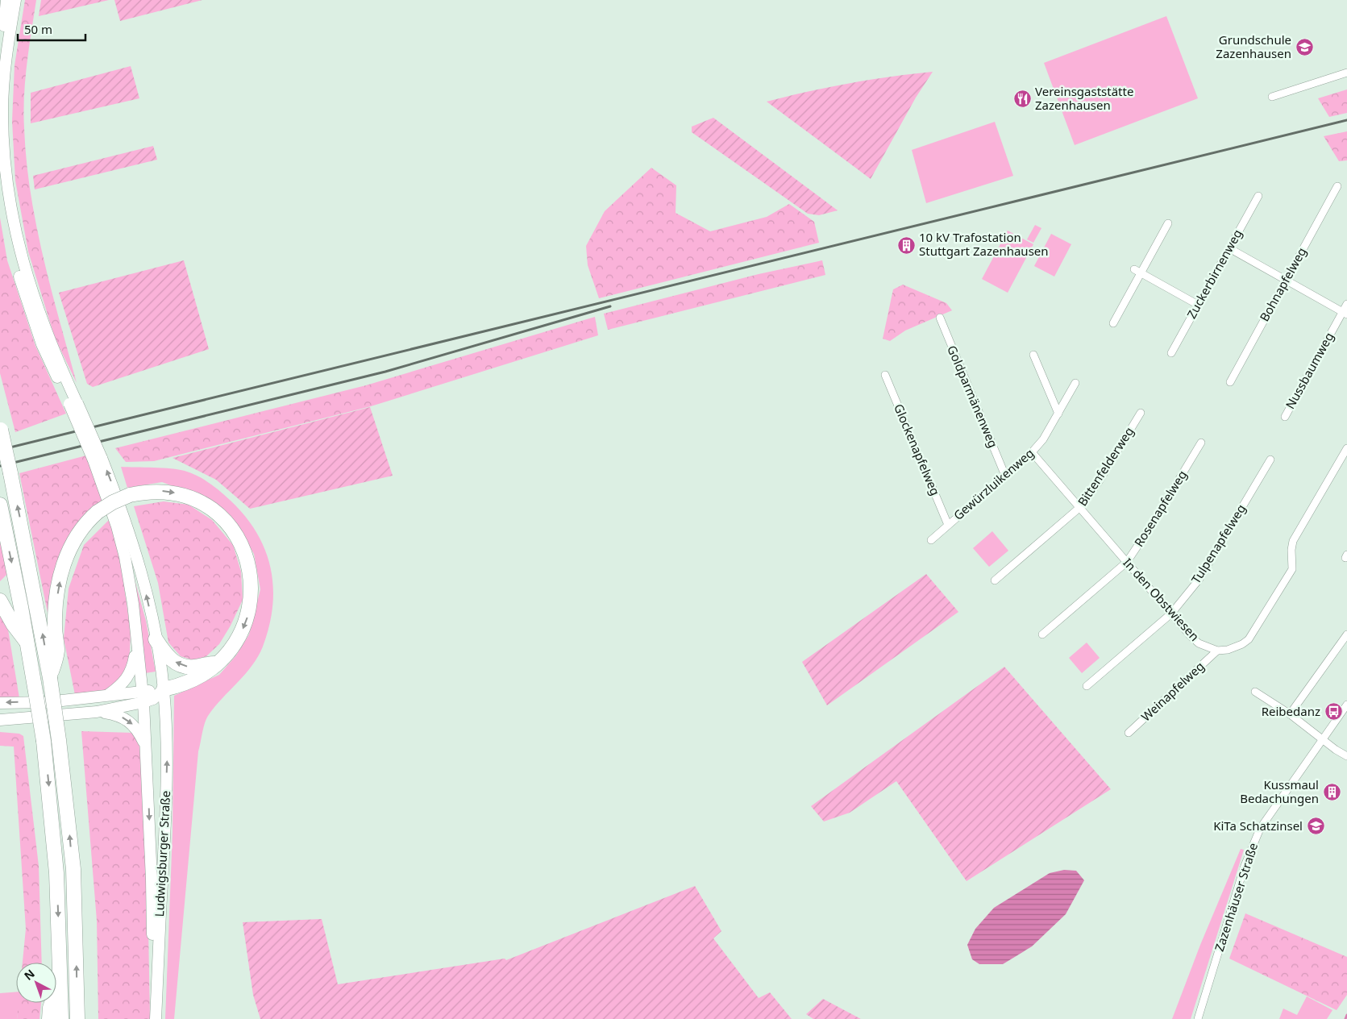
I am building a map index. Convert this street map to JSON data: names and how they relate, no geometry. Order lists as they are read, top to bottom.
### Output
{
  "streets": {
    "main road": ["Ludwigsburger Straße"],
    "street": [
      "Zuckerbirnenweg",
      "Bohnapfelweg",
      "Nussbaumweg",
      "Goldparmänenweg",
      "Glockenapfelweg",
      "Bittenfelderweg",
      "Gewürzluikenweg",
      "Rosenapfelweg",
      "Tulpenapfelweg",
      "In den Obstwiesen",
      "Weinapfelweg",
      "Zazenhäuser Straße"
    ]
  },
  "crossings": [
    ["Goldparmänenweg", "Gewürzluikenweg"],
    ["Glockenapfelweg", "Gewürzluikenweg"],
    ["Bittenfelderweg", "In den Obstwiesen"],
    ["Gewürzluikenweg", "In den Obstwiesen"],
    ["Rosenapfelweg", "In den Obstwiesen"],
    ["Tulpenapfelweg", "In den Obstwiesen"],
    ["In den Obstwiesen", "Weinapfelweg"]
  ],
  "places": {
    "school or university": ["Grundschule Zazenhausen", "KiTa Schatzinsel"],
    "restaurant": ["Vereinsgaststätte Zazenhausen"],
    "building": ["10 kV Trafostation Stuttgart Zazenhausen", "Kussmaul Bedachungen"],
    "bus stop": ["Reibedanz"]
  },
  "scale_bar": "50 m",
  "north": "top left"
}
